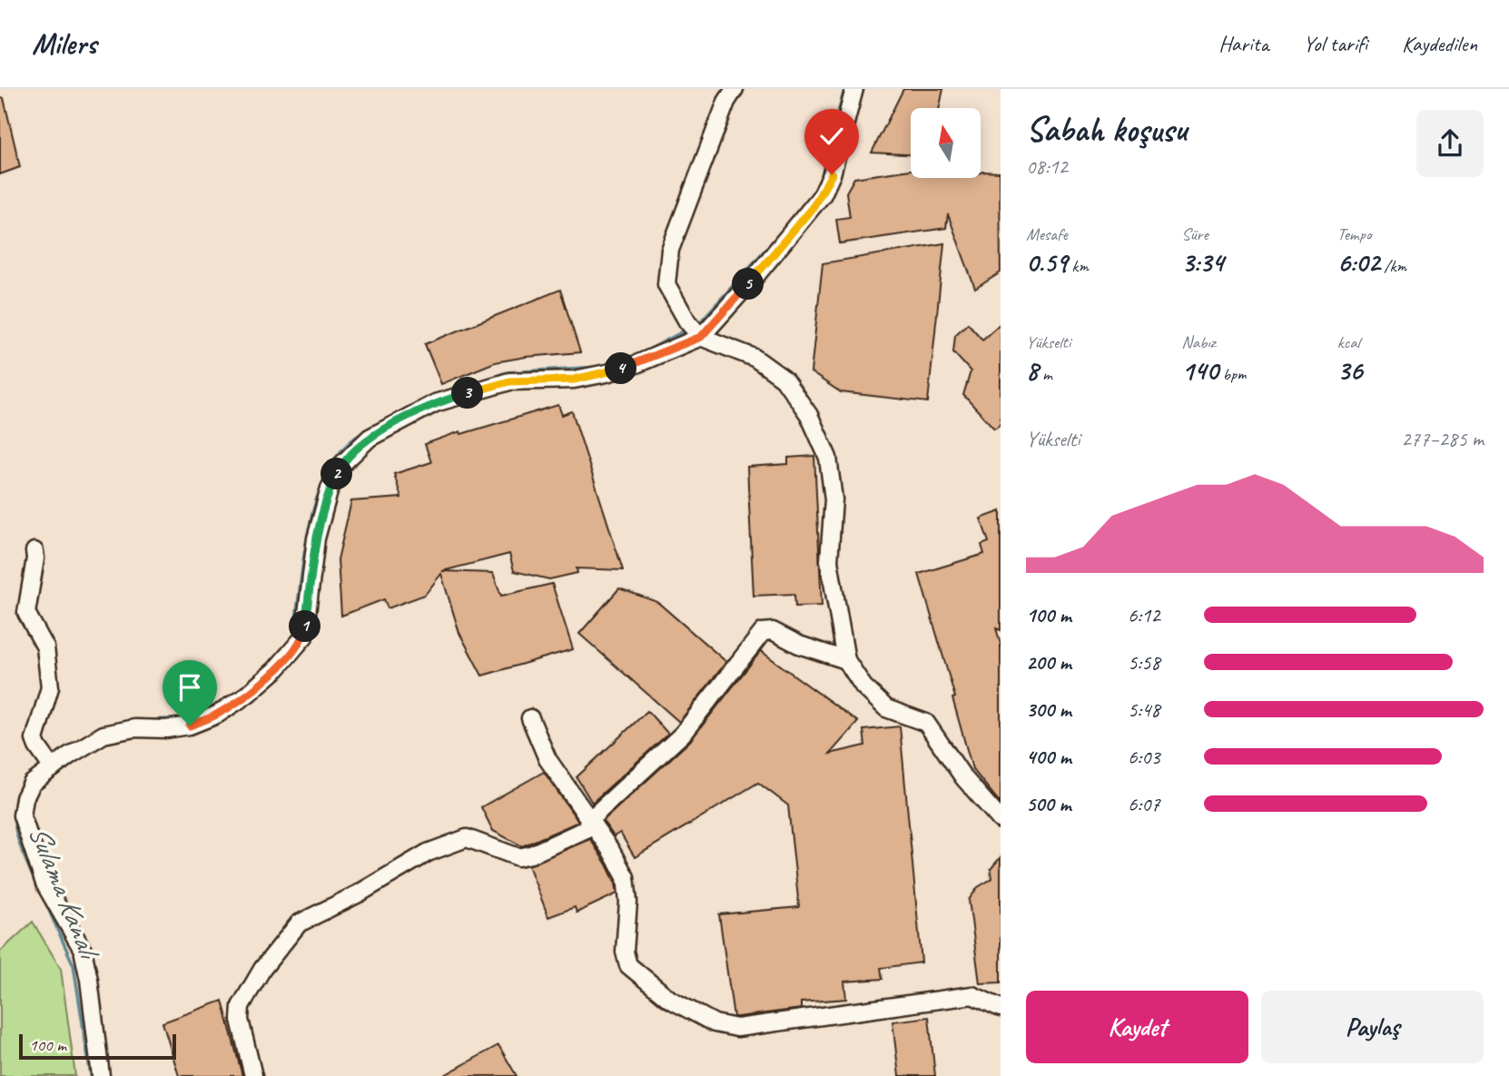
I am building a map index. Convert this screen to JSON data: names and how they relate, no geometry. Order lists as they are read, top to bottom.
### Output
{
  "water": ["Sulama Kanalı"],
  "scale_bar": "100 m",
  "north": "top",
  "page": {
    "header": "Milers",
    "nav": ["Harita", "Yol tarifi", "Kaydedilen"],
    "heading": ["Sabah koşusu", "08:12"],
    "stats": [
      ["Mesafe", "0.59 km"],
      ["Süre", "3:34"],
      ["Tempo", "6:02 /km"],
      ["Yükselti", "8 m"],
      ["Nabız", "140 bpm"],
      ["kcal", "36"]
    ],
    "pins": [
      "5",
      "4",
      "3",
      "2",
      "1"
    ],
    "chart": ["Yükselti", "277–285 m"],
    "list": [
      {
        "name": "100 m",
        "note": "6:12"
      },
      {
        "name": "200 m",
        "note": "5:58"
      },
      {
        "name": "300 m",
        "note": "5:48"
      },
      {
        "name": "400 m",
        "note": "6:03"
      },
      {
        "name": "500 m",
        "note": "6:07"
      }
    ],
    "buttons": ["Kaydet", "Paylaş"],
    "scale": "100 m"
  }
}
